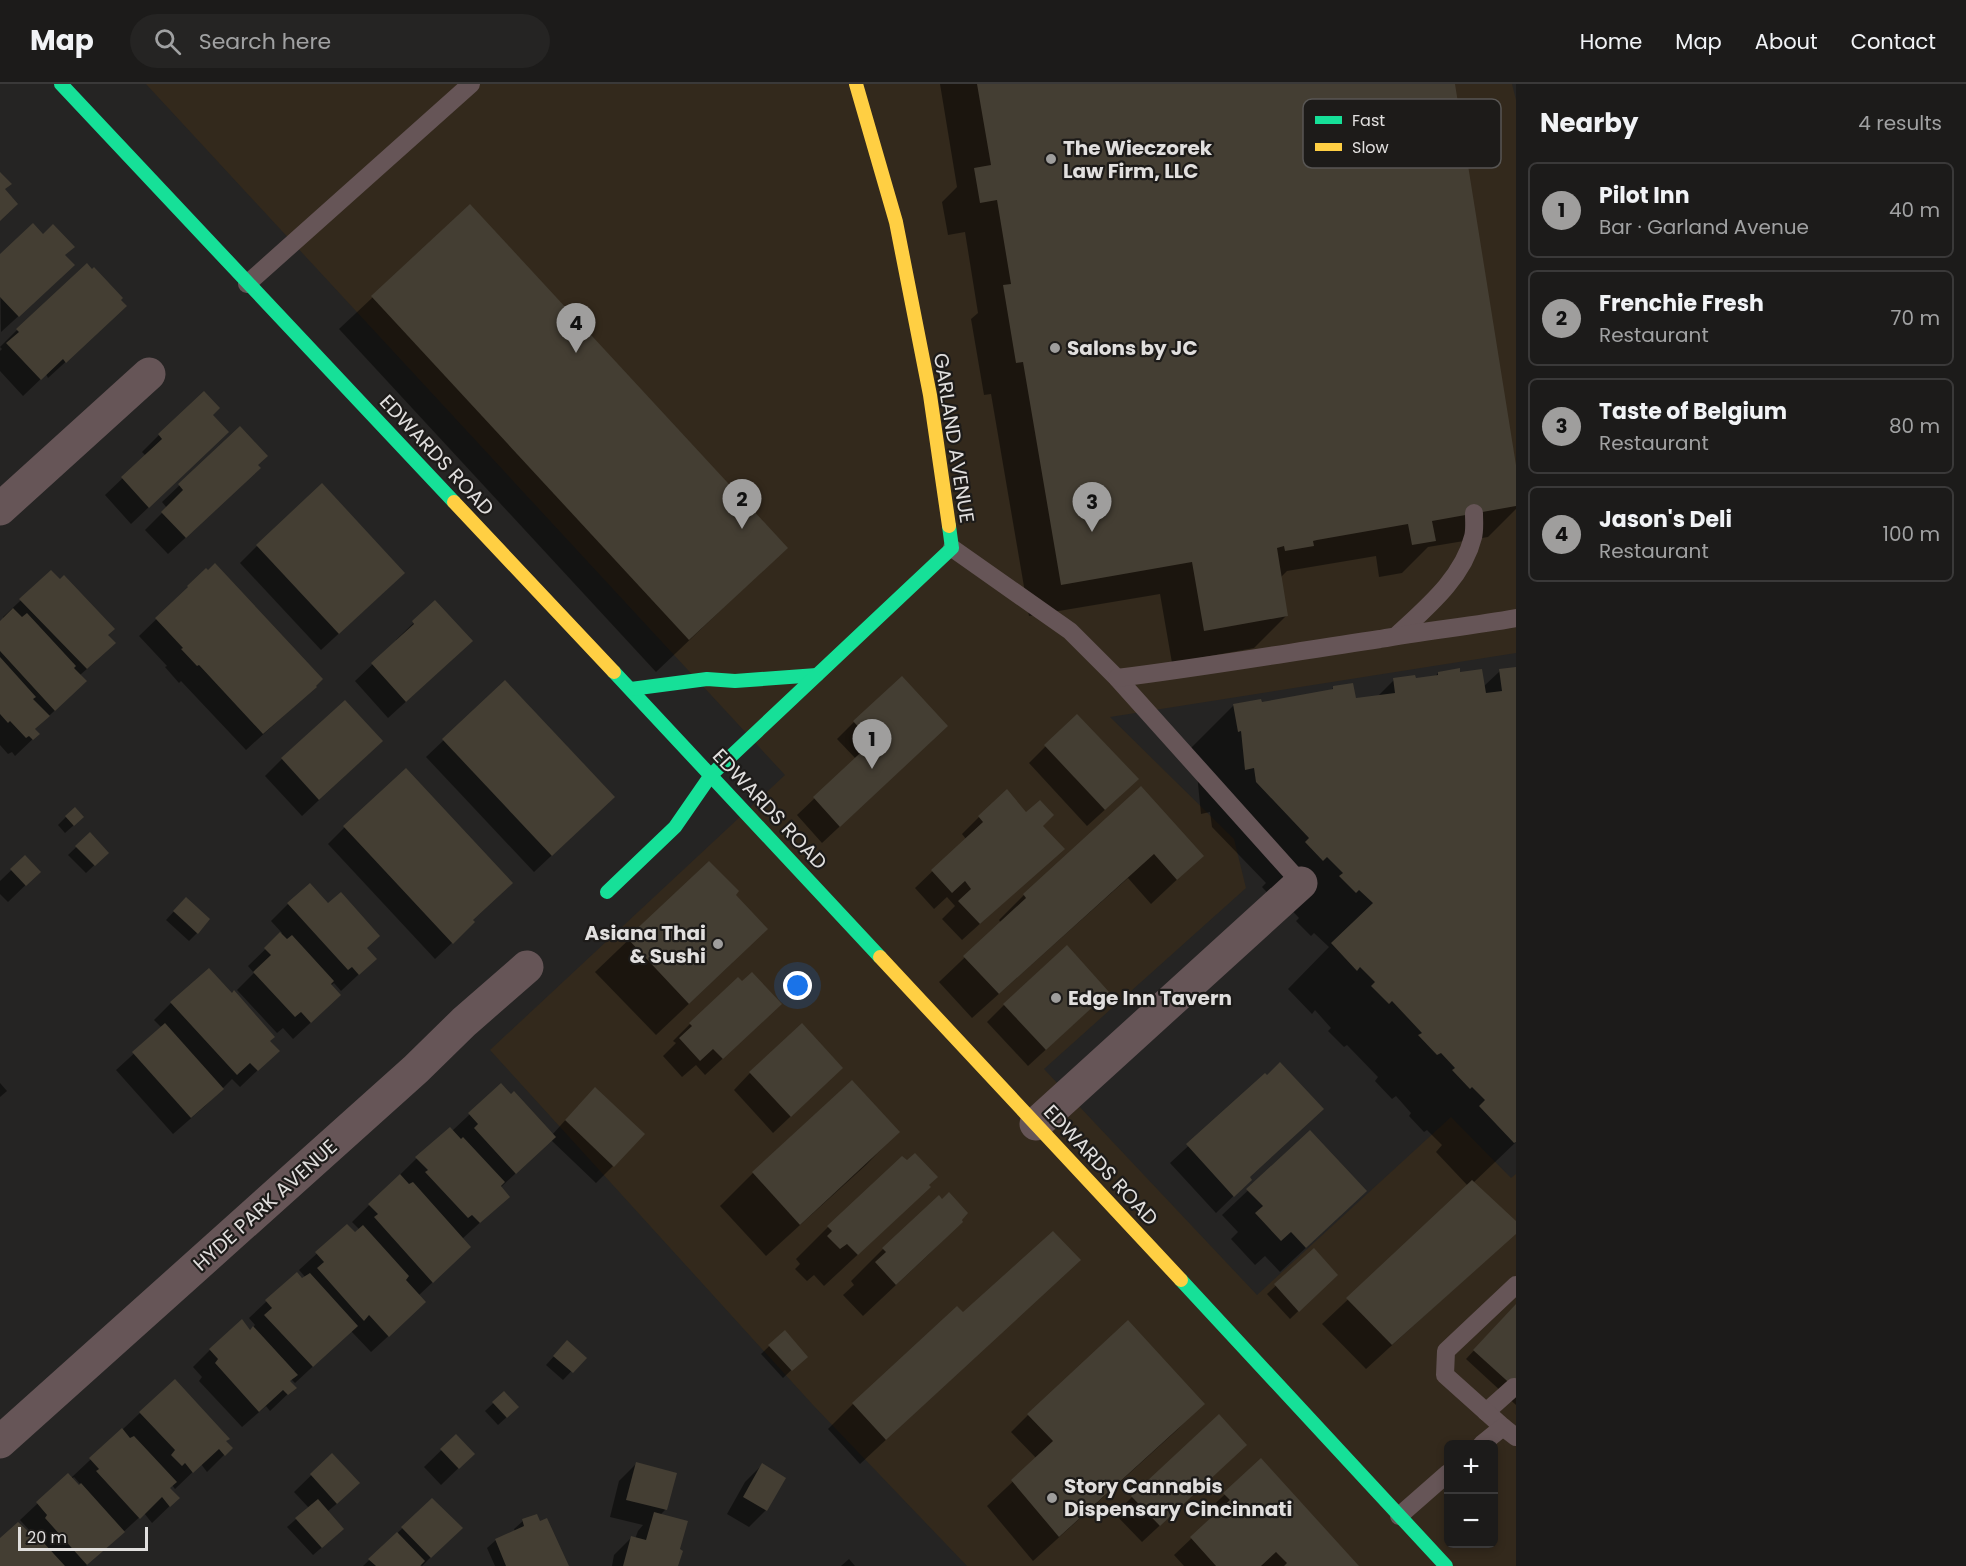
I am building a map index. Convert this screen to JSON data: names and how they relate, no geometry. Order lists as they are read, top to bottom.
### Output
{
  "streets": {
    "main road": ["GARLAND AVENUE", "EDWARDS ROAD"],
    "street": ["HYDE PARK AVENUE"]
  },
  "crossings": [
    ["GARLAND AVENUE", "EDWARDS ROAD"]
  ],
  "places": [
    "The Wieczorek Law Firm, LLC",
    "Salons by JC",
    "Asiana Thai & Sushi",
    "Edge Inn Tavern",
    "Story Cannabis Dispensary Cincinnati"
  ],
  "legend": ["Fast", "Slow"],
  "scale_bar": "20 m",
  "page": {
    "header": "Map",
    "search": "Search here",
    "nav": [
      "Home",
      "Map",
      "About",
      "Contact"
    ],
    "heading": ["Nearby", "4 results"],
    "list": [
      {
        "mark": "1",
        "name": "Pilot Inn",
        "note": "Bar · Garland Avenue",
        "value": "40 m"
      },
      {
        "mark": "2",
        "name": "Frenchie Fresh",
        "note": "Restaurant",
        "value": "70 m"
      },
      {
        "mark": "3",
        "name": "Taste of Belgium",
        "note": "Restaurant",
        "value": "80 m"
      },
      {
        "mark": "4",
        "name": "Jason's Deli",
        "note": "Restaurant",
        "value": "100 m"
      }
    ],
    "pins": [
      "4",
      "2",
      "3",
      "1"
    ],
    "map_buttons": ["+", "−"],
    "scale": "20 m"
  }
}
